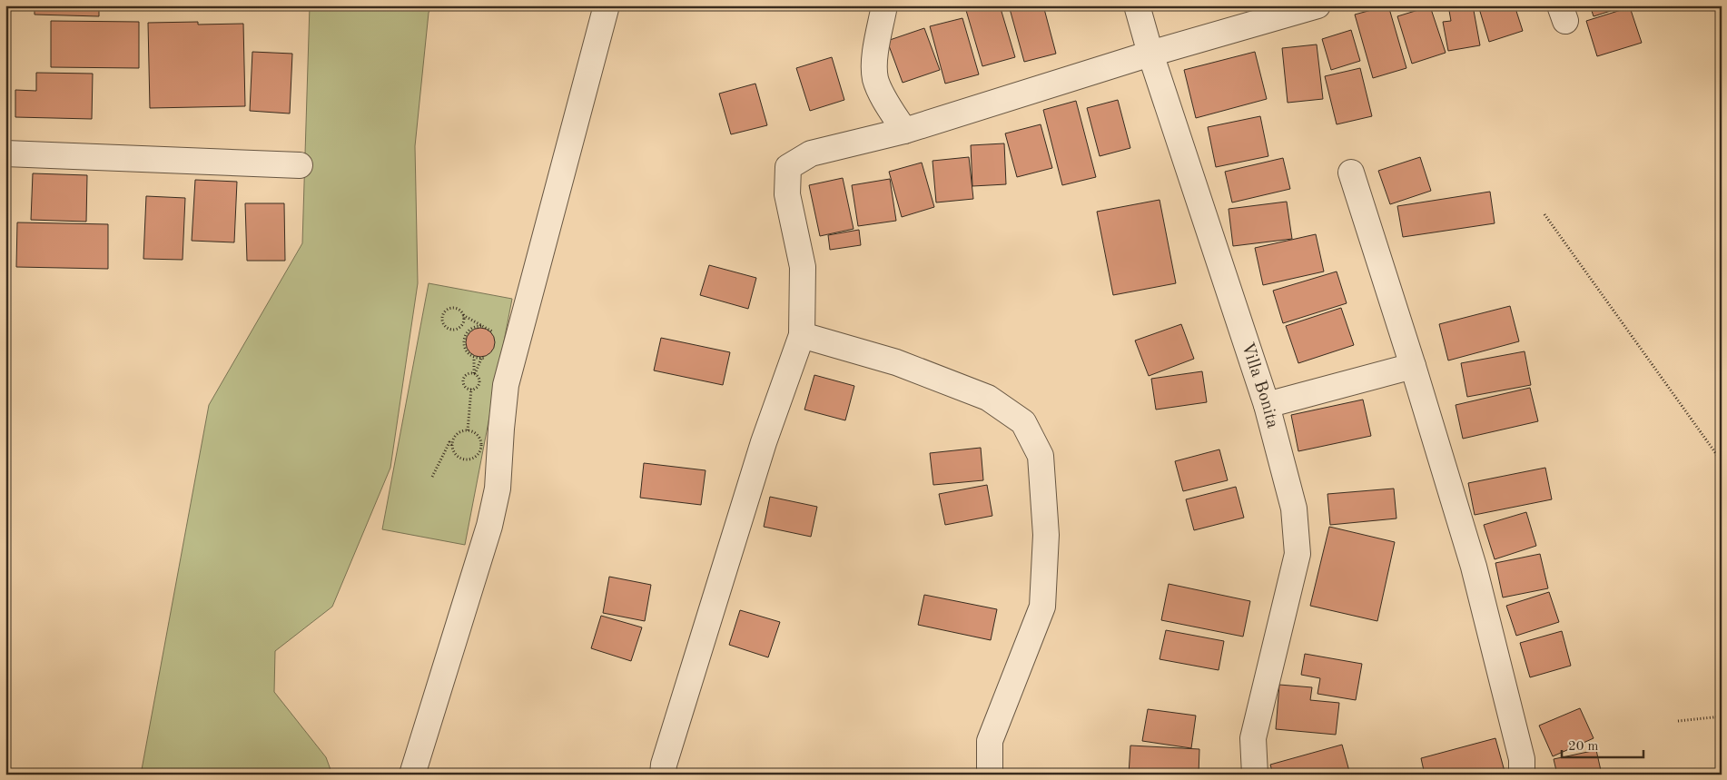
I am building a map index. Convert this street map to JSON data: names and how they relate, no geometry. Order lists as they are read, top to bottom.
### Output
{
  "streets": {
    "street": ["Villa Bonita"]
  },
  "scale_bar": "20 m"
}
